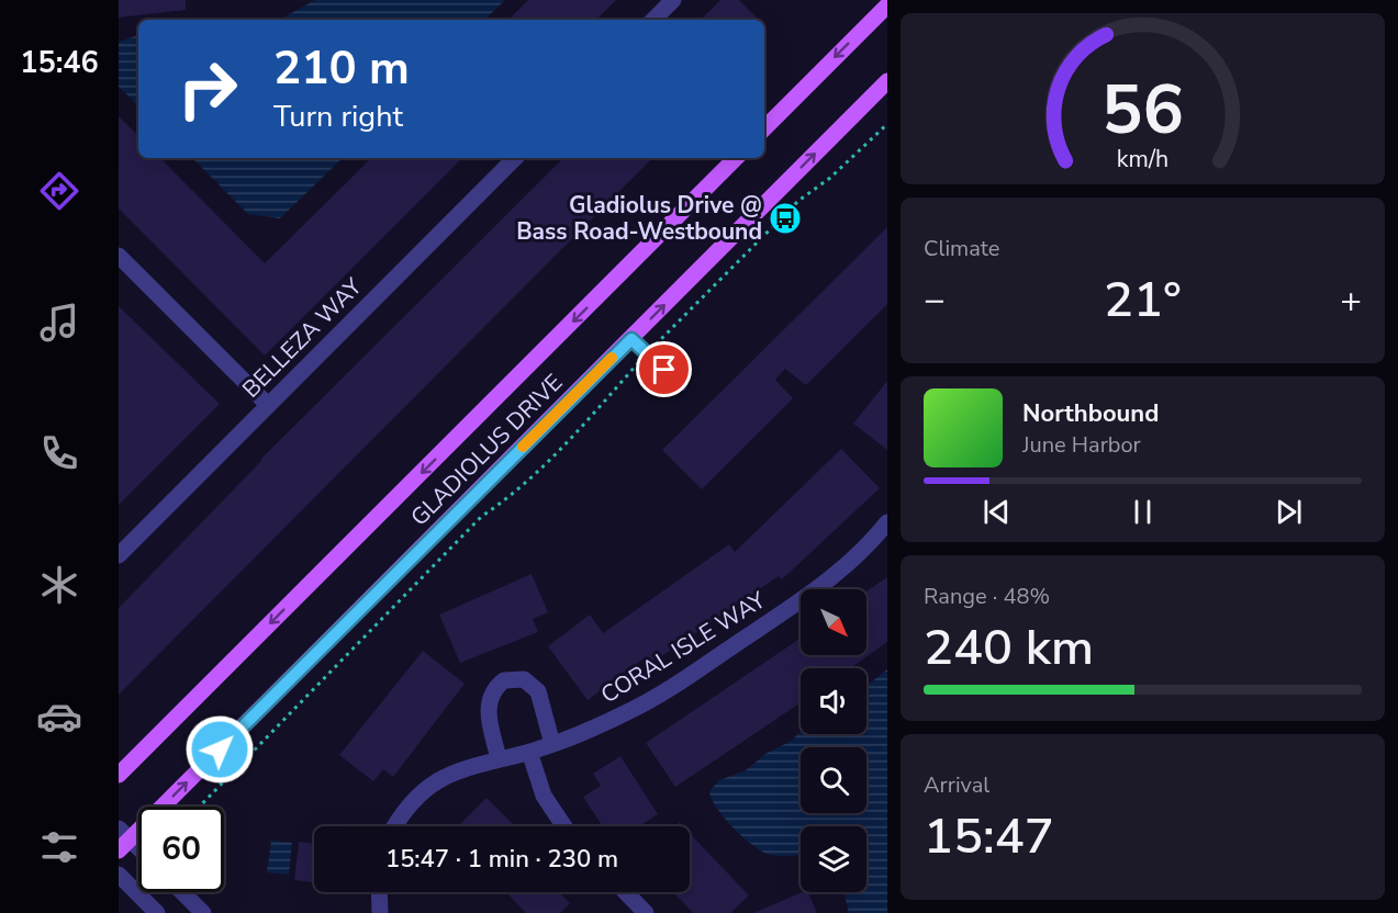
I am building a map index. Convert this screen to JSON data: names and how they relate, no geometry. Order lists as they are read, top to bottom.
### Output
{
  "streets": {
    "main road": ["GLADIOLUS DRIVE"],
    "street": ["BELLEZA WAY", "CORAL ISLE WAY"]
  },
  "places": {
    "bus stop": ["Gladiolus Drive @ Bass Road-Westbound"]
  },
  "north": "bottom right",
  "page": {
    "tabs": "15:46",
    "turn": ["210 m", "Turn right"],
    "tile": [
      "Climate",
      ["Range · 48%", "240 km"],
      ["Arrival", "15:47"]
    ],
    "heat": ["−", "21°", "+"],
    "song": ["Northbound", "June Harbor"],
    "limit": "60",
    "trip": "15:47 · 1 min · 230 m",
    "gauge": ["56", "km/h"]
  }
}
